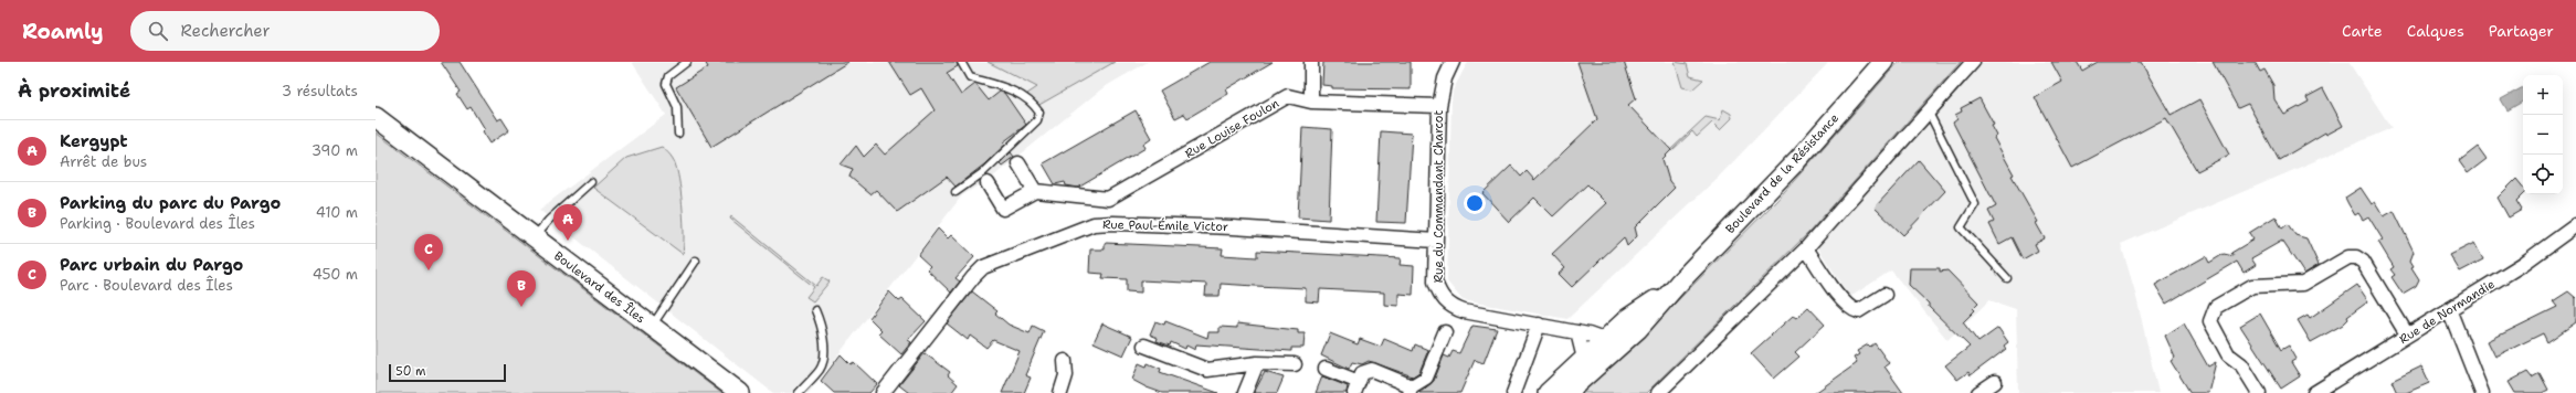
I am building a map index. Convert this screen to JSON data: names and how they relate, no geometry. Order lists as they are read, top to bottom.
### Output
{
  "streets": {
    "main road": ["Boulevard de la Résistance", "Boulevard des Îles"],
    "street": [
      "Rue Louise Foulon",
      "Rue du Commandant Charcot",
      "Rue Paul-Émile Victor",
      "Rue de Normandie"
    ]
  },
  "crossings": [
    ["Rue Louise Foulon", "Rue du Commandant Charcot"],
    ["Boulevard de la Résistance", "Rue du Commandant Charcot"],
    ["Rue du Commandant Charcot", "Rue Paul-Émile Victor"]
  ],
  "scale_bar": "50 m",
  "page": {
    "header": "Roamly",
    "search": "Rechercher",
    "nav": ["Carte", "Calques", "Partager"],
    "heading": ["À proximité", "3 résultats"],
    "map_buttons": ["+", "−"],
    "list": [
      {
        "mark": "A",
        "name": "Kergypt",
        "note": "Arrêt de bus",
        "value": "390 m"
      },
      {
        "mark": "B",
        "name": "Parking du parc du Pargo",
        "note": "Parking · Boulevard des Îles",
        "value": "410 m"
      },
      {
        "mark": "C",
        "name": "Parc urbain du Pargo",
        "note": "Parc · Boulevard des Îles",
        "value": "450 m"
      }
    ],
    "pins": ["A", "C", "B"],
    "scale": "50 m"
  }
}
